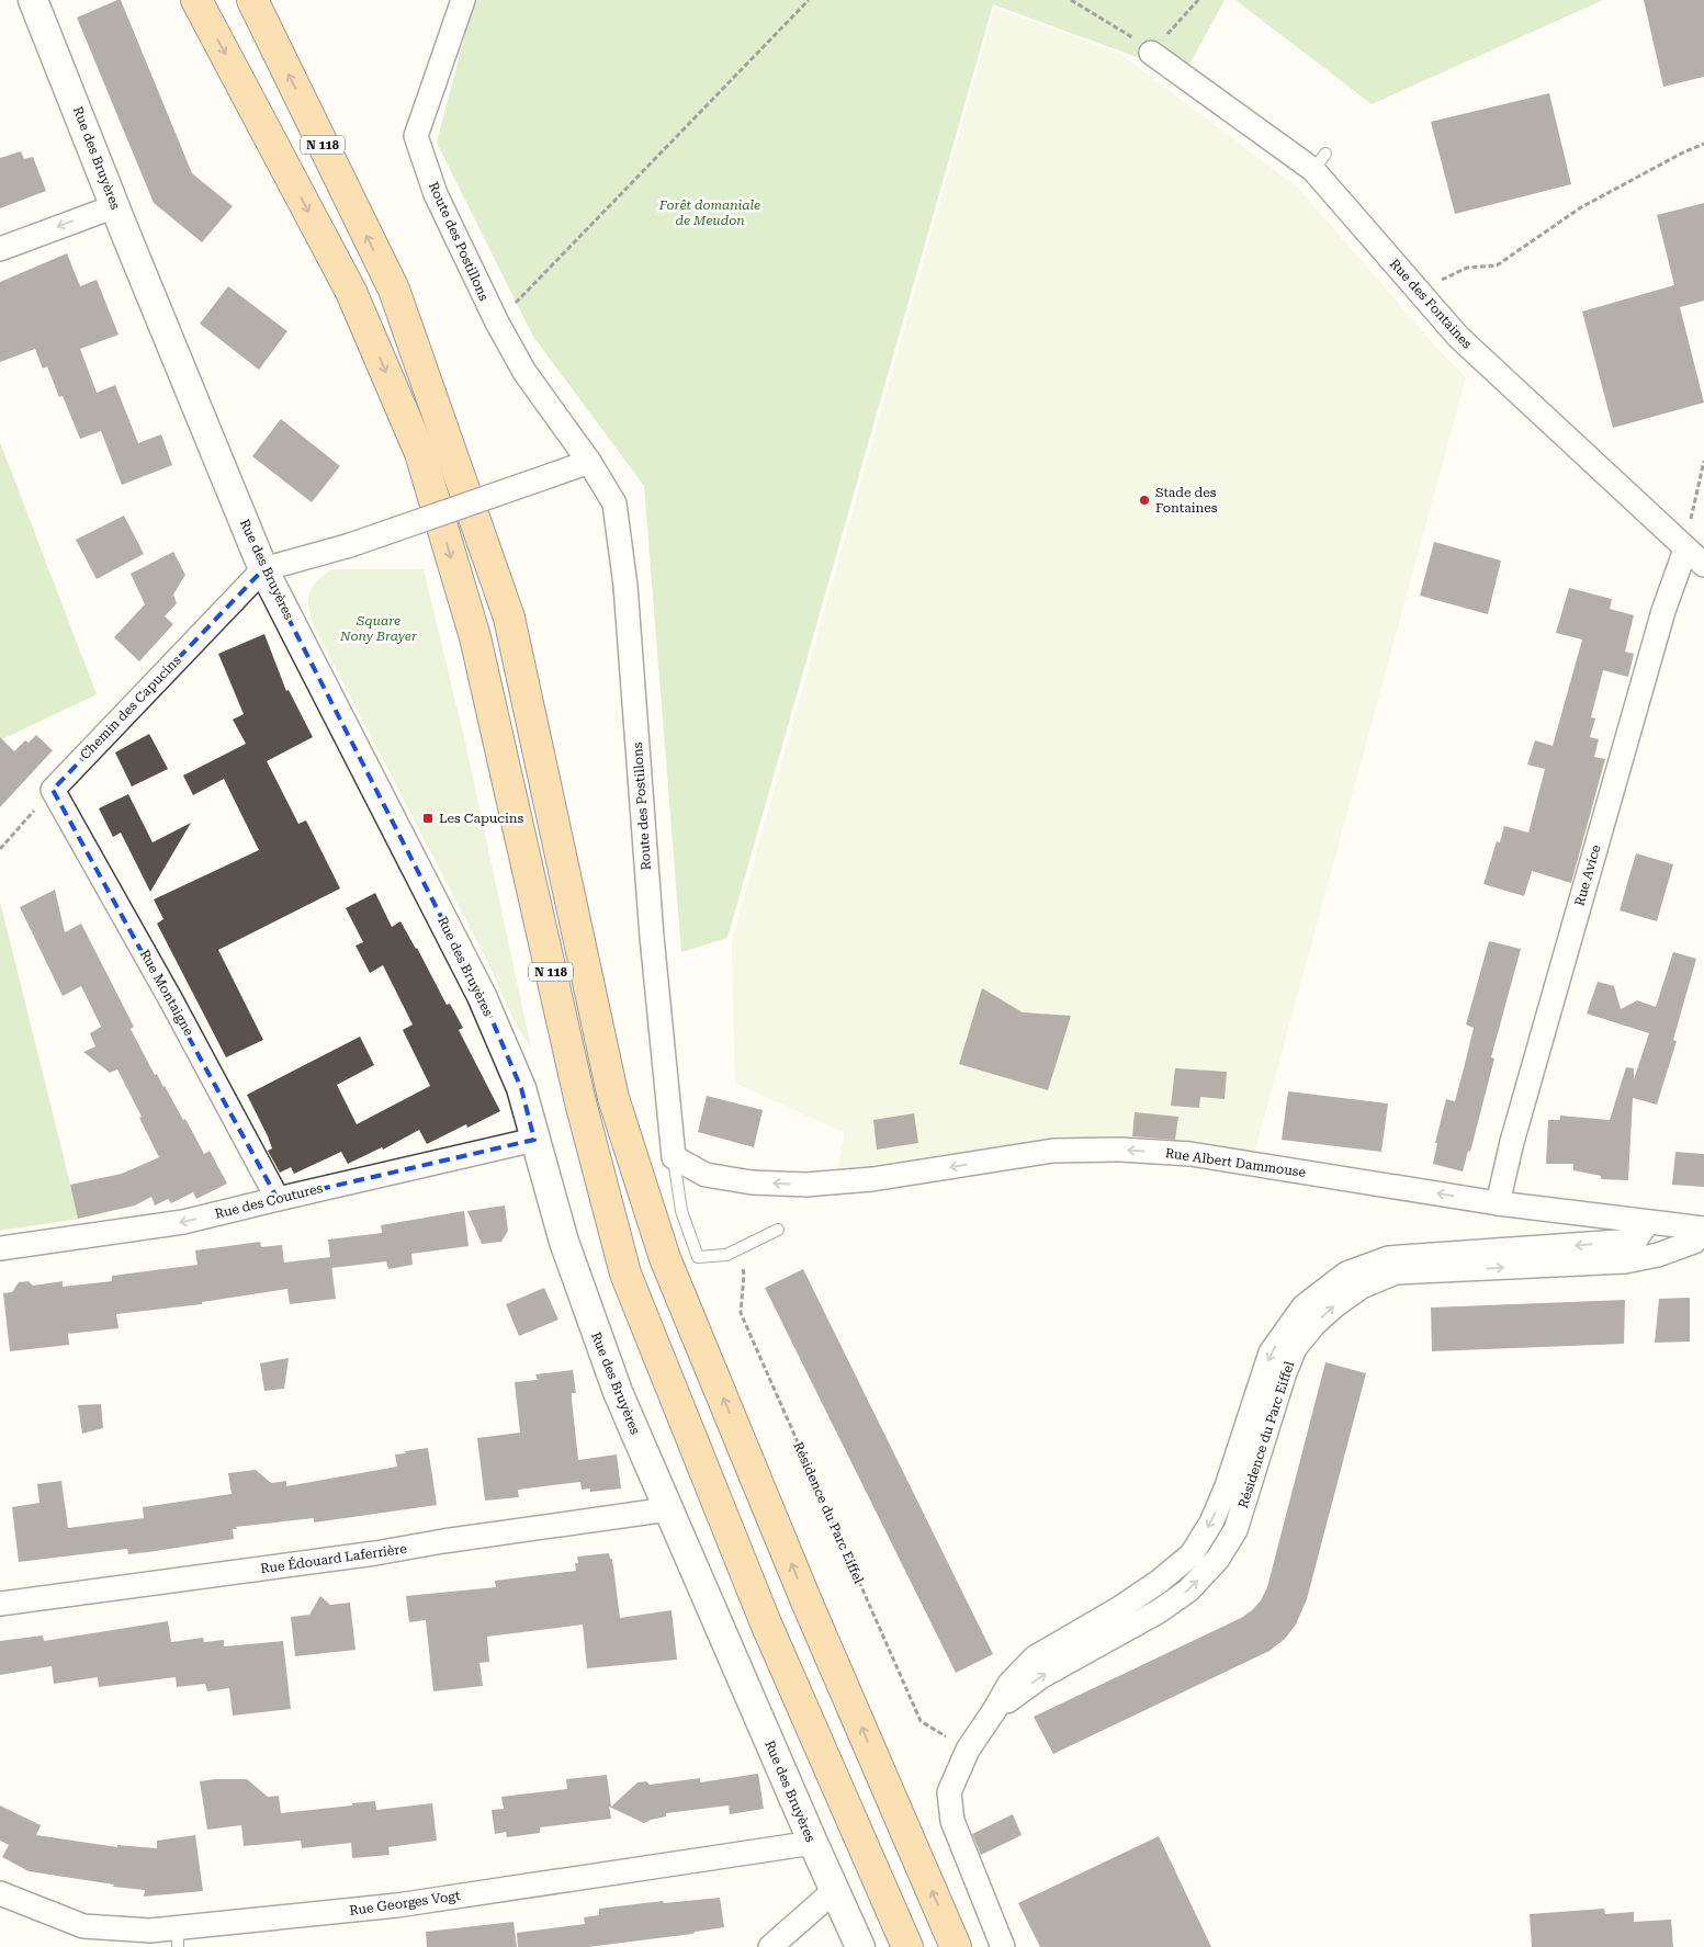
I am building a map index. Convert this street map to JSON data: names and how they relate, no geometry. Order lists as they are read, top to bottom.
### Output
{
  "streets": {
    "highway": ["N 118"],
    "street": [
      "Rue des Bruyères",
      "Route des Postillons",
      "Rue des Fontaines",
      "Chemin des Capucins",
      "Rue Avice",
      "Rue Montaigne",
      "Rue Albert Dammouse",
      "Rue des Coutures",
      "Résidence du Parc Eiffel",
      "Rue Édouard Laferrière",
      "Rue Georges Vogt"
    ]
  },
  "crossings": [
    ["Rue des Bruyères", "Chemin des Capucins"],
    ["Rue des Bruyères", "Rue des Coutures"],
    ["Rue des Bruyères", "Rue Édouard Laferrière"],
    ["Rue des Bruyères", "Rue Georges Vogt"],
    ["Route des Postillons", "Rue Albert Dammouse"],
    ["Rue des Fontaines", "Rue Avice"],
    ["Chemin des Capucins", "Rue Montaigne"],
    ["Rue Avice", "Rue Albert Dammouse"],
    ["Rue Montaigne", "Rue des Coutures"],
    ["Rue Albert Dammouse", "Résidence du Parc Eiffel"]
  ],
  "one_way": ["Rue Albert Dammouse", "Rue des Coutures"],
  "parks": ["Forêt domaniale de Meudon", "Square Nony Brayer"],
  "places": {
    "other": ["Stade des Fontaines"],
    "transit": ["Les Capucins"]
  }
}
